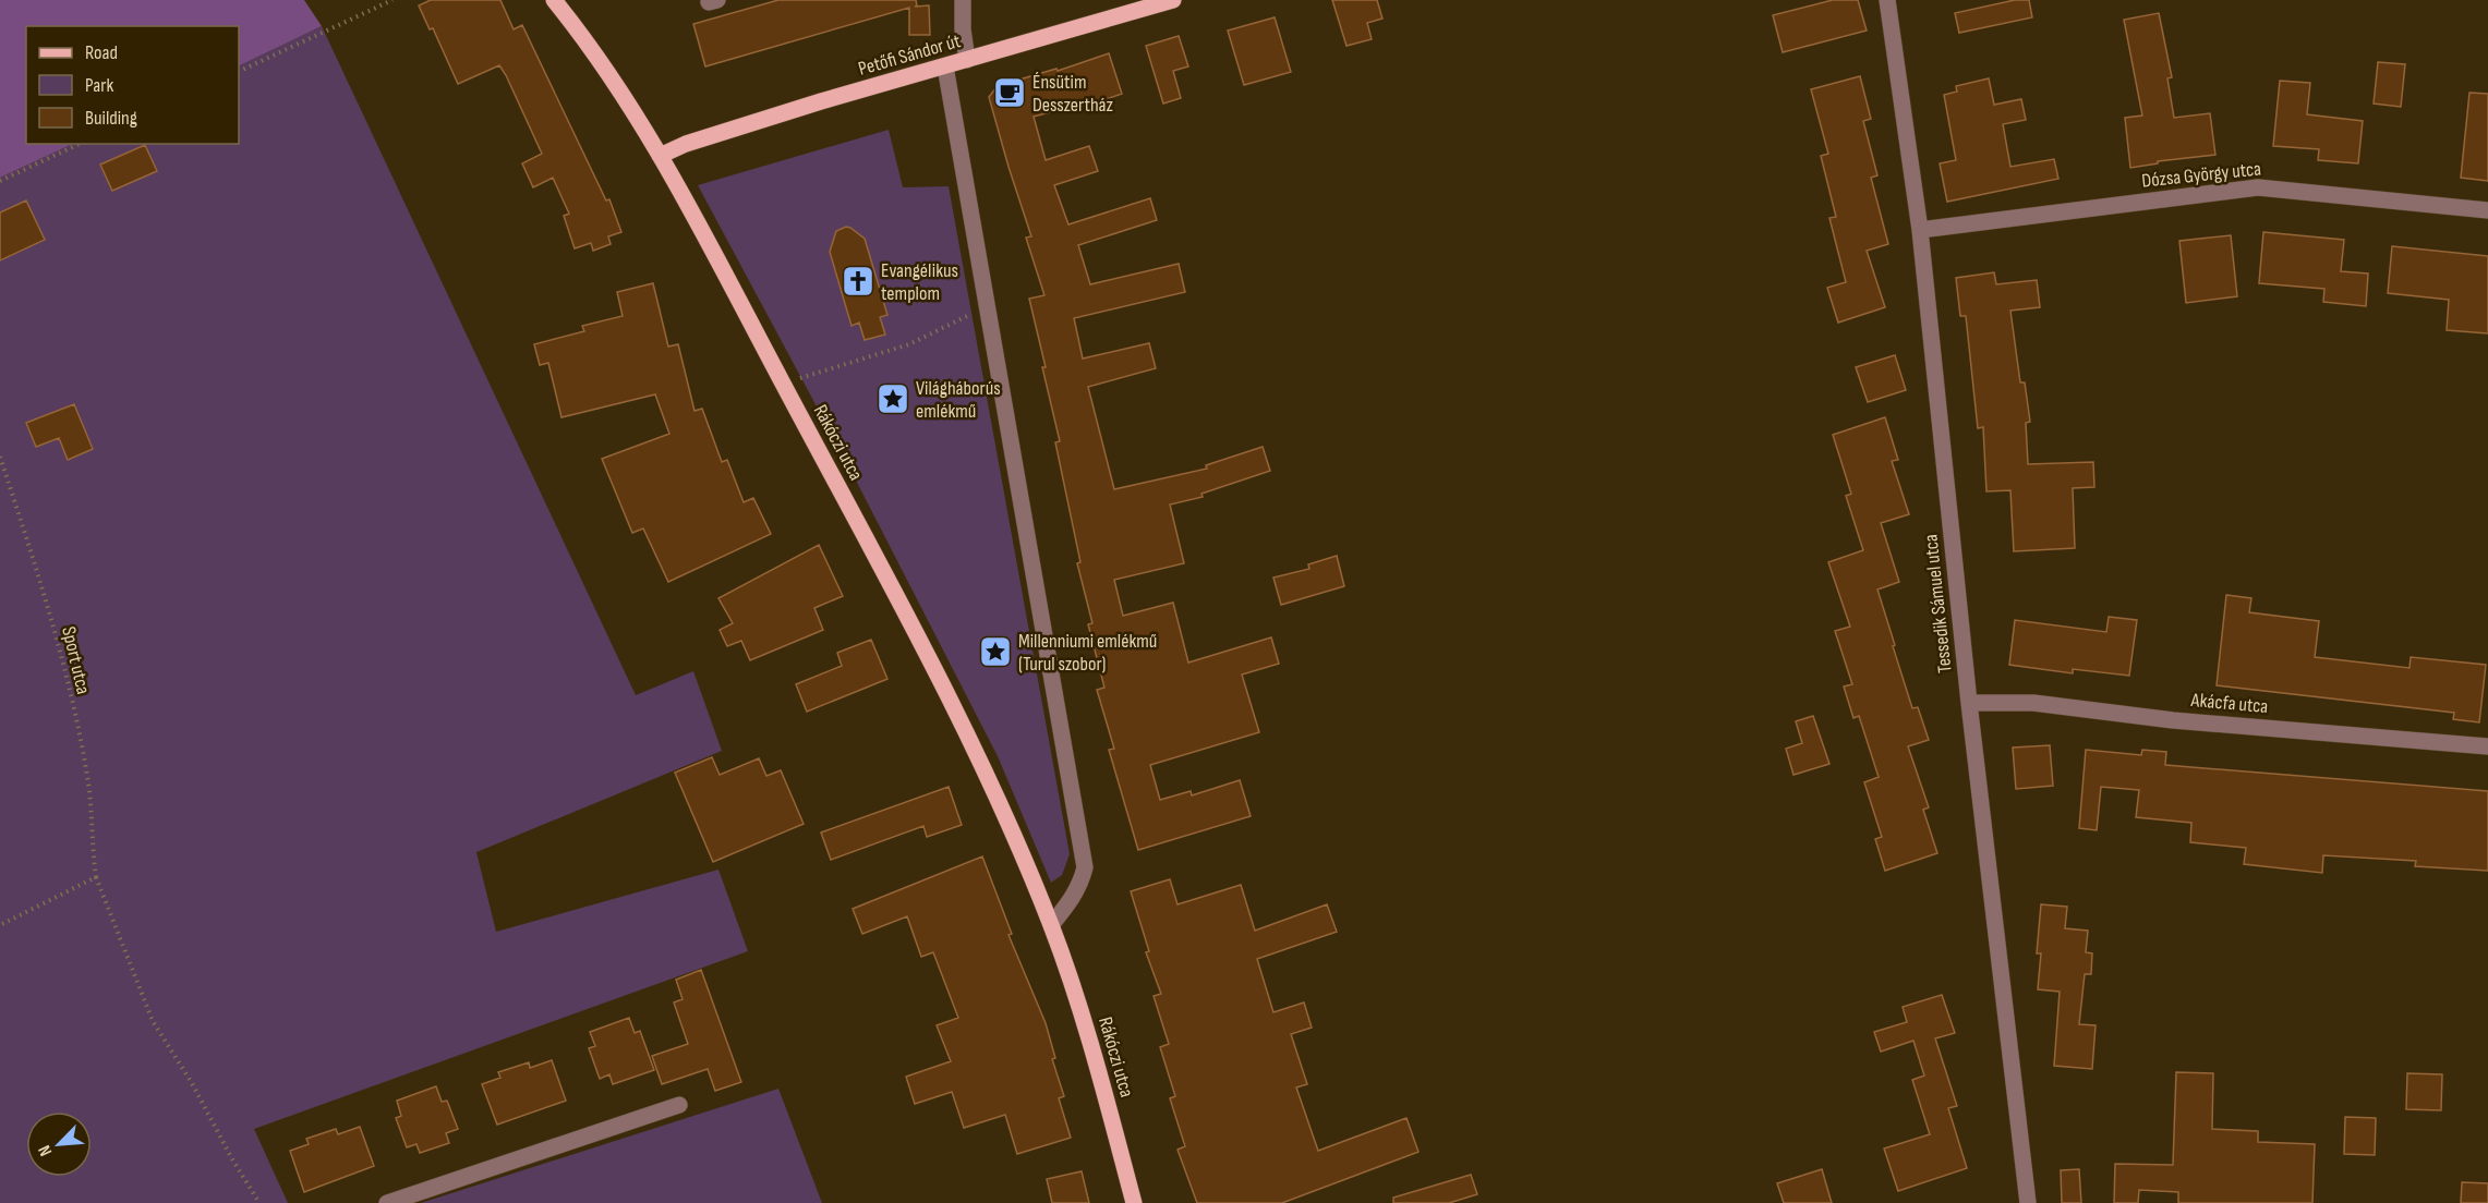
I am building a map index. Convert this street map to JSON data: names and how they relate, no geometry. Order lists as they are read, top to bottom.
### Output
{
  "streets": {
    "main road": ["Petőfi Sándor út", "Rákóczi utca"],
    "street": ["Dózsa György utca", "Tessedik Sámuel utca", "Akácfa utca"],
    "path": ["Sport utca"]
  },
  "crossings": [
    ["Petőfi Sándor út", "Rákóczi utca"],
    ["Dózsa György utca", "Tessedik Sámuel utca"],
    ["Tessedik Sámuel utca", "Akácfa utca"]
  ],
  "places": {
    "cafe": ["Énsütim Desszertház"],
    "church": ["Evangélikus templom"],
    "place": ["Világháborús emlékmű", "Millenniumi emlékmű (Turul szobor)"]
  },
  "legend": ["Road", "Park", "Building"],
  "north": "bottom left"
}
